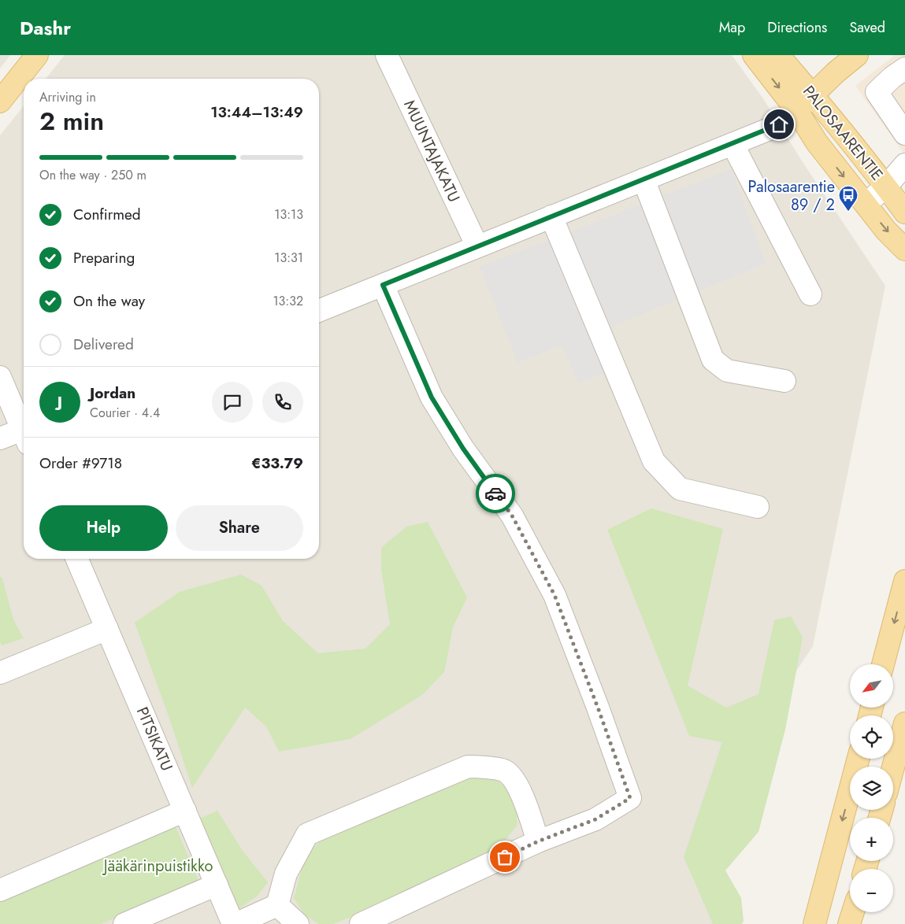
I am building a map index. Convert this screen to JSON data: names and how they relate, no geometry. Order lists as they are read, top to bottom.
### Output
{
  "streets": {
    "main road": ["PALOSAARENTIE"],
    "street": ["MUUNTAJAKATU", "PITSIKATU"]
  },
  "parks": ["Jääkärinpuistikko"],
  "places": {
    "bus stop": ["Palosaarentie 89 / 2"]
  },
  "north": "bottom left",
  "page": {
    "header": "Dashr",
    "nav": ["Map", "Directions", "Saved"],
    "heading": ["2 min", "Arriving in", "13:44–13:49"],
    "panel": [
      "Jordan",
      "Courier · 4.4",
      "Order #9718",
      "€33.79"
    ],
    "bar": "On the way · 250 m",
    "list": [
      ["Confirmed", "13:13"],
      ["Preparing", "13:31"],
      ["On the way", "13:32"],
      "Delivered"
    ],
    "round": "J",
    "buttons": ["Help", "Share"],
    "map_buttons": ["+", "−"]
  }
}
